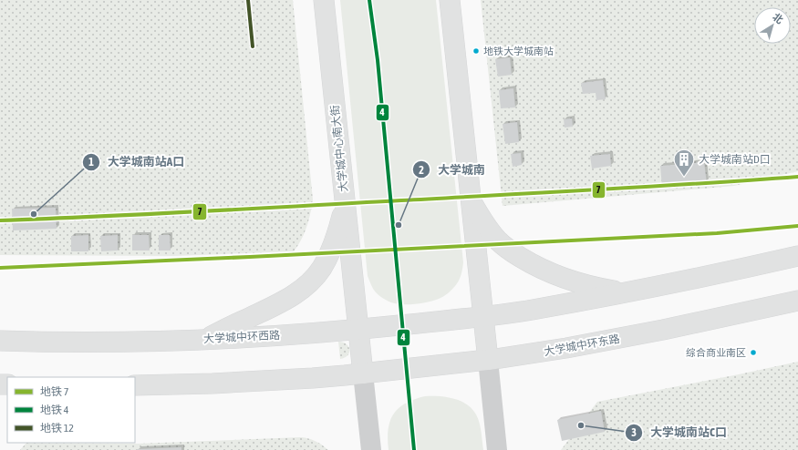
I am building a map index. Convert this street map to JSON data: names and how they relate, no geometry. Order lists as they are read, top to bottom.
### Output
{
  "streets": {
    "main road": ["大学城中心南大街", "大学城中环西路", "大学城中环东路"]
  },
  "crossings": [
    ["大学城中心南大街", "大学城中环西路"],
    ["大学城中心南大街", "大学城中环东路"]
  ],
  "places": {
    "other": [
      "地铁大学城南站",
      "大学城南站A口",
      "大学城南",
      "综合商业南区",
      "大学城南站C口"
    ],
    "building": ["大学城南站D口"]
  },
  "lines": ["metro line 4", "metro line 12", "metro line 7"],
  "legend": ["地铁 7", "地铁 4", "地铁 12"],
  "north": "top right"
}
